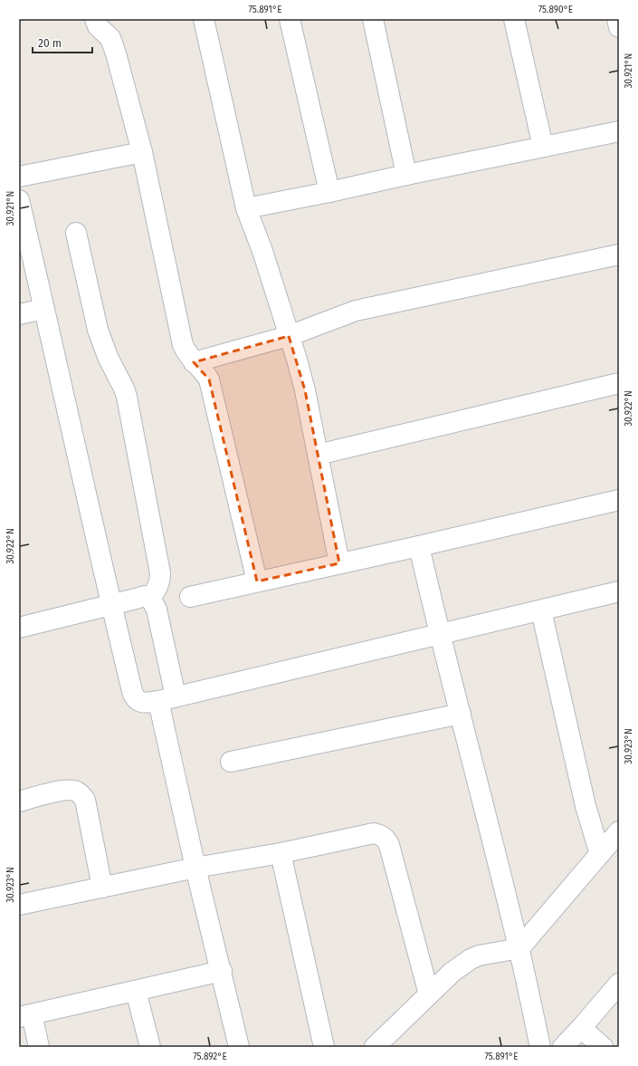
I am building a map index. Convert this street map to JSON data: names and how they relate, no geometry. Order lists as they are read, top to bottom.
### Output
{
  "scale_bar": "20 m",
  "coordinates": [
    "75.891°E",
    "75.890°E",
    "30.921°N",
    "30.922°N",
    "30.923°N",
    "75.892°E"
  ]
}
